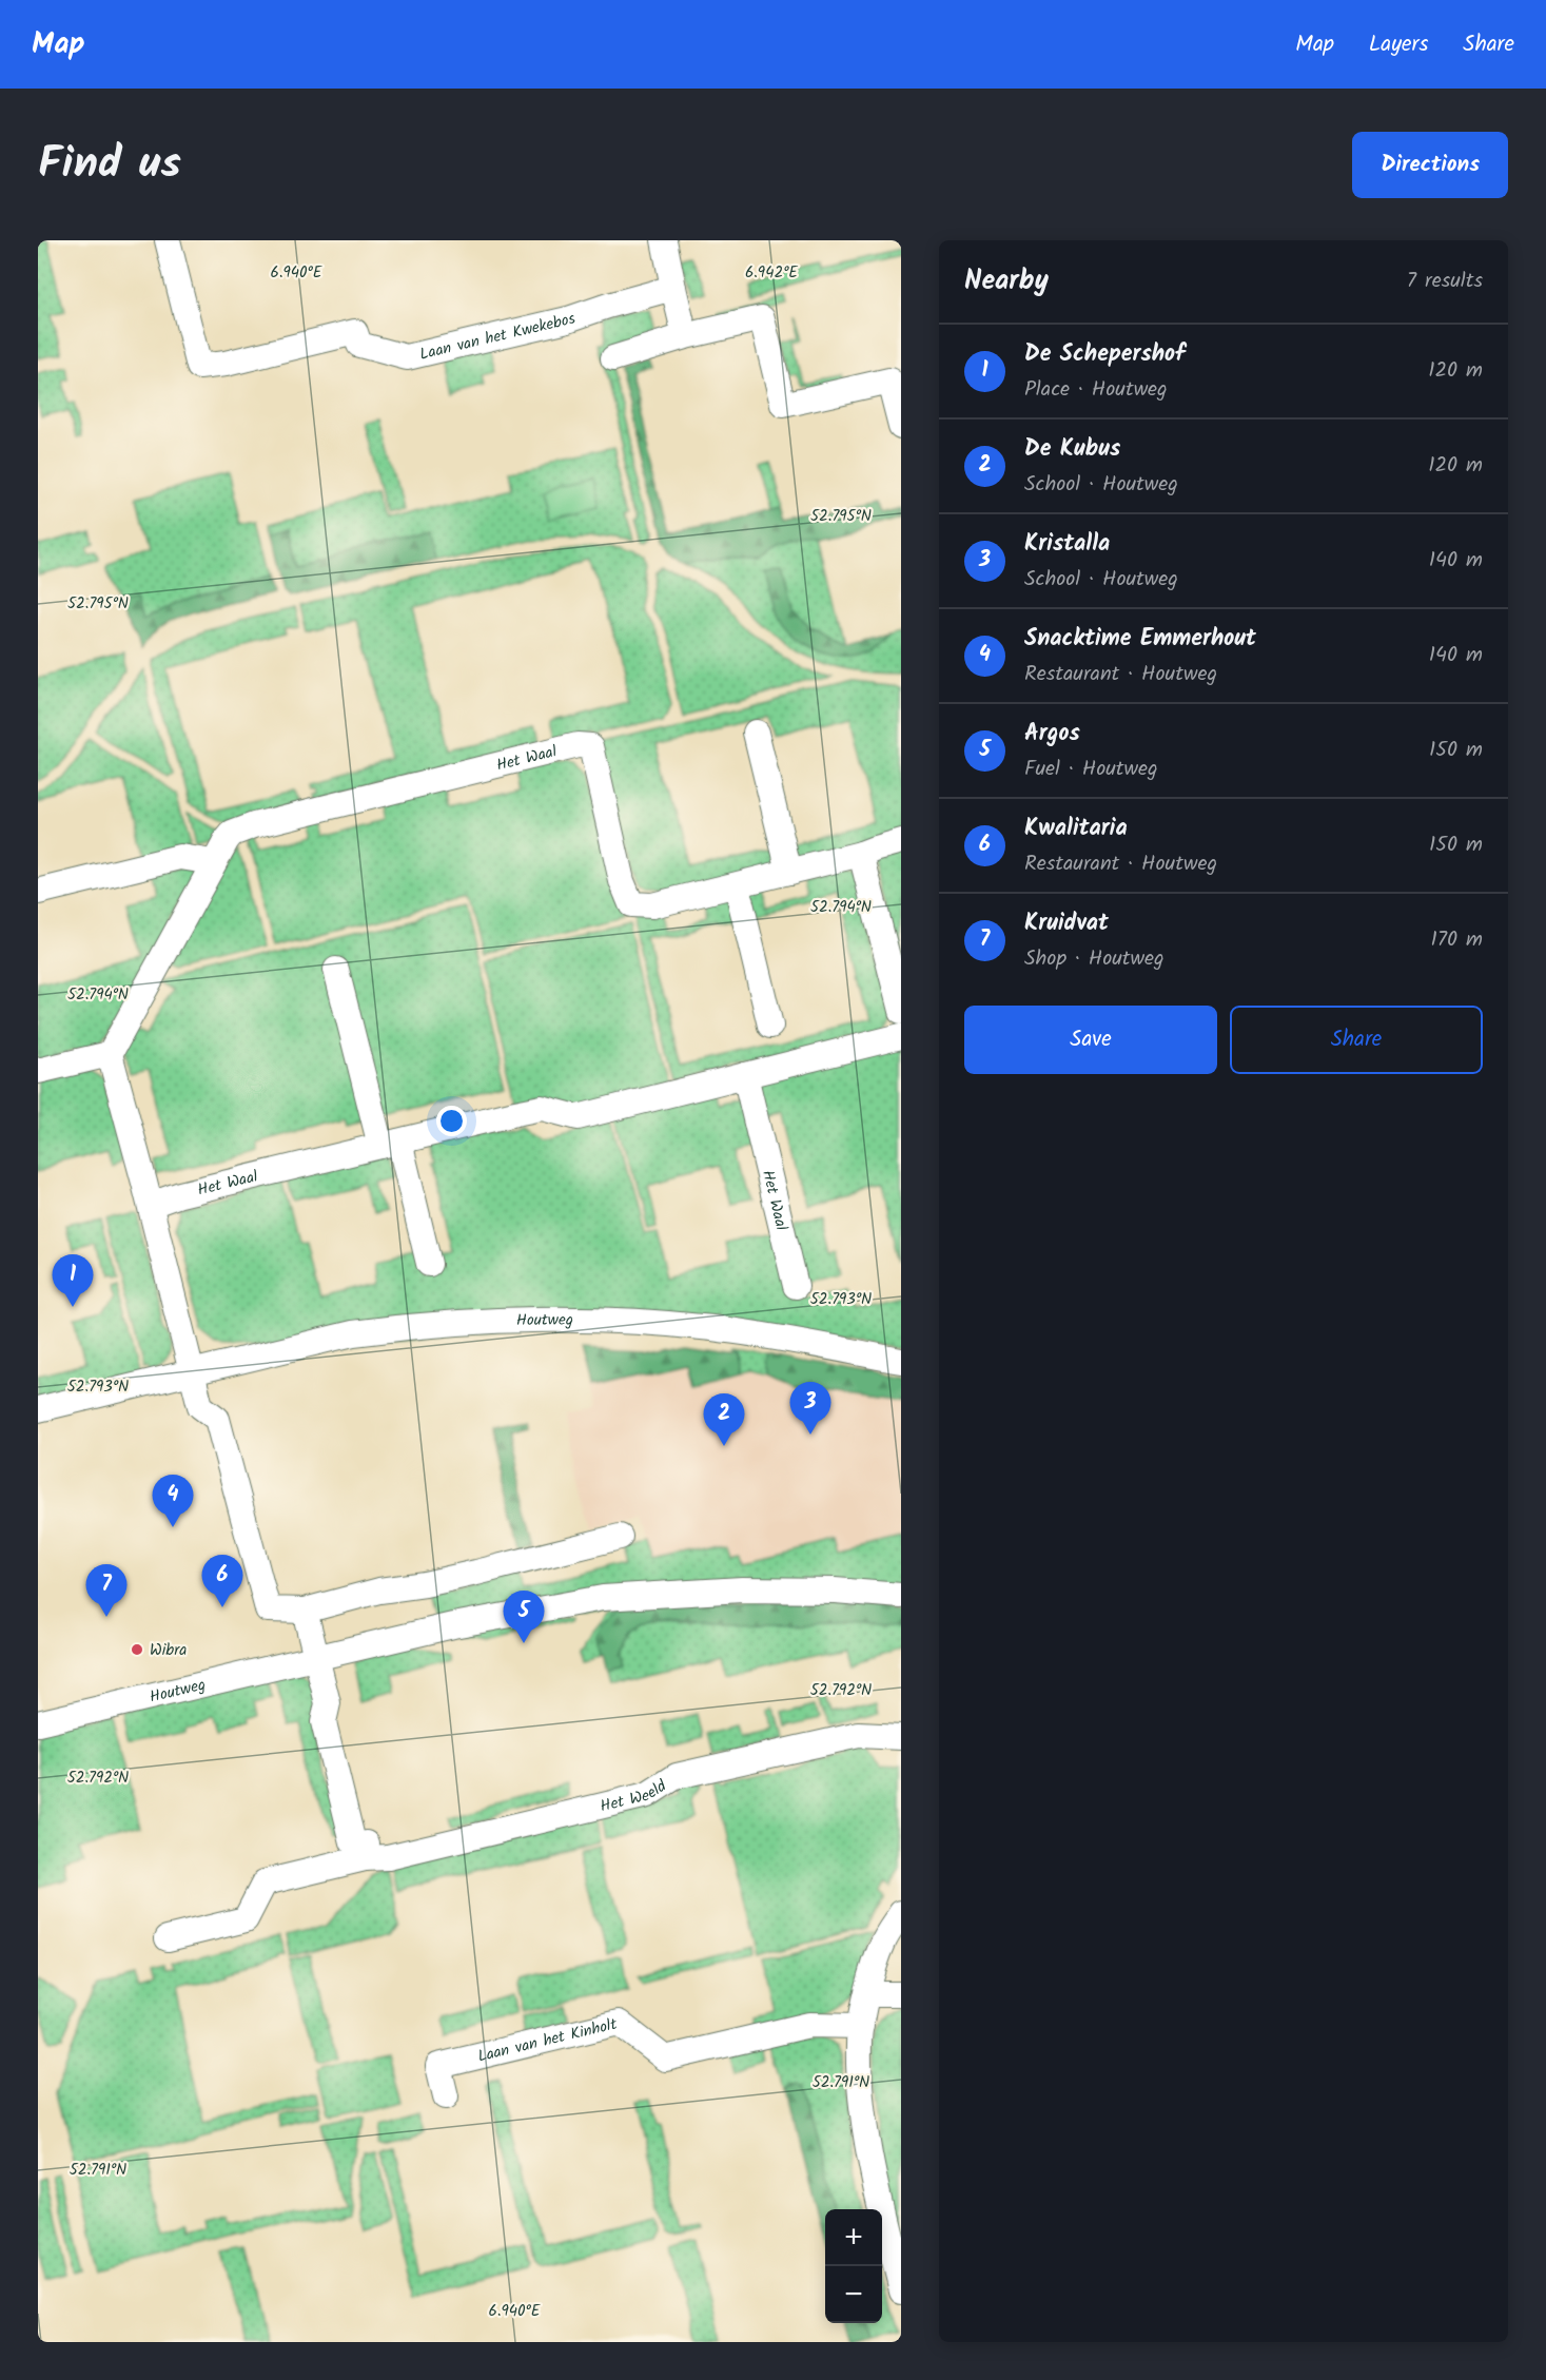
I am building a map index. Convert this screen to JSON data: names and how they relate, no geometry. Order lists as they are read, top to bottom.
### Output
{
  "streets": {
    "street": [
      "Laan van het Kwekebos",
      "Het Waal",
      "Houtweg",
      "Het Weeld",
      "Laan van het Kinholt"
    ]
  },
  "places": ["Wibra"],
  "page": {
    "header": "Map",
    "nav": ["Map", "Layers", "Share"],
    "title": "Find us",
    "buttons": [
      "Directions",
      ["Save", "Share"]
    ],
    "heading": ["Nearby", "7 results"],
    "list": [
      {
        "mark": "1",
        "name": "De Schepershof",
        "note": "Place · Houtweg",
        "value": "120 m"
      },
      {
        "mark": "2",
        "name": "De Kubus",
        "note": "School · Houtweg",
        "value": "120 m"
      },
      {
        "mark": "3",
        "name": "Kristalla",
        "note": "School · Houtweg",
        "value": "140 m"
      },
      {
        "mark": "4",
        "name": "Snacktime Emmerhout",
        "note": "Restaurant · Houtweg",
        "value": "140 m"
      },
      {
        "mark": "5",
        "name": "Argos",
        "note": "Fuel · Houtweg",
        "value": "150 m"
      },
      {
        "mark": "6",
        "name": "Kwalitaria",
        "note": "Restaurant · Houtweg",
        "value": "150 m"
      },
      {
        "mark": "7",
        "name": "Kruidvat",
        "note": "Shop · Houtweg",
        "value": "170 m"
      }
    ],
    "pins": [
      "1",
      "3",
      "2",
      "4",
      "6",
      "7",
      "5"
    ],
    "map_buttons": ["+", "−"]
  },
  "coordinates": [
    "6.940°E",
    "6.942°E",
    "52.795°N",
    "52.794°N",
    "52.793°N",
    "52.792°N",
    "52.791°N"
  ]
}
